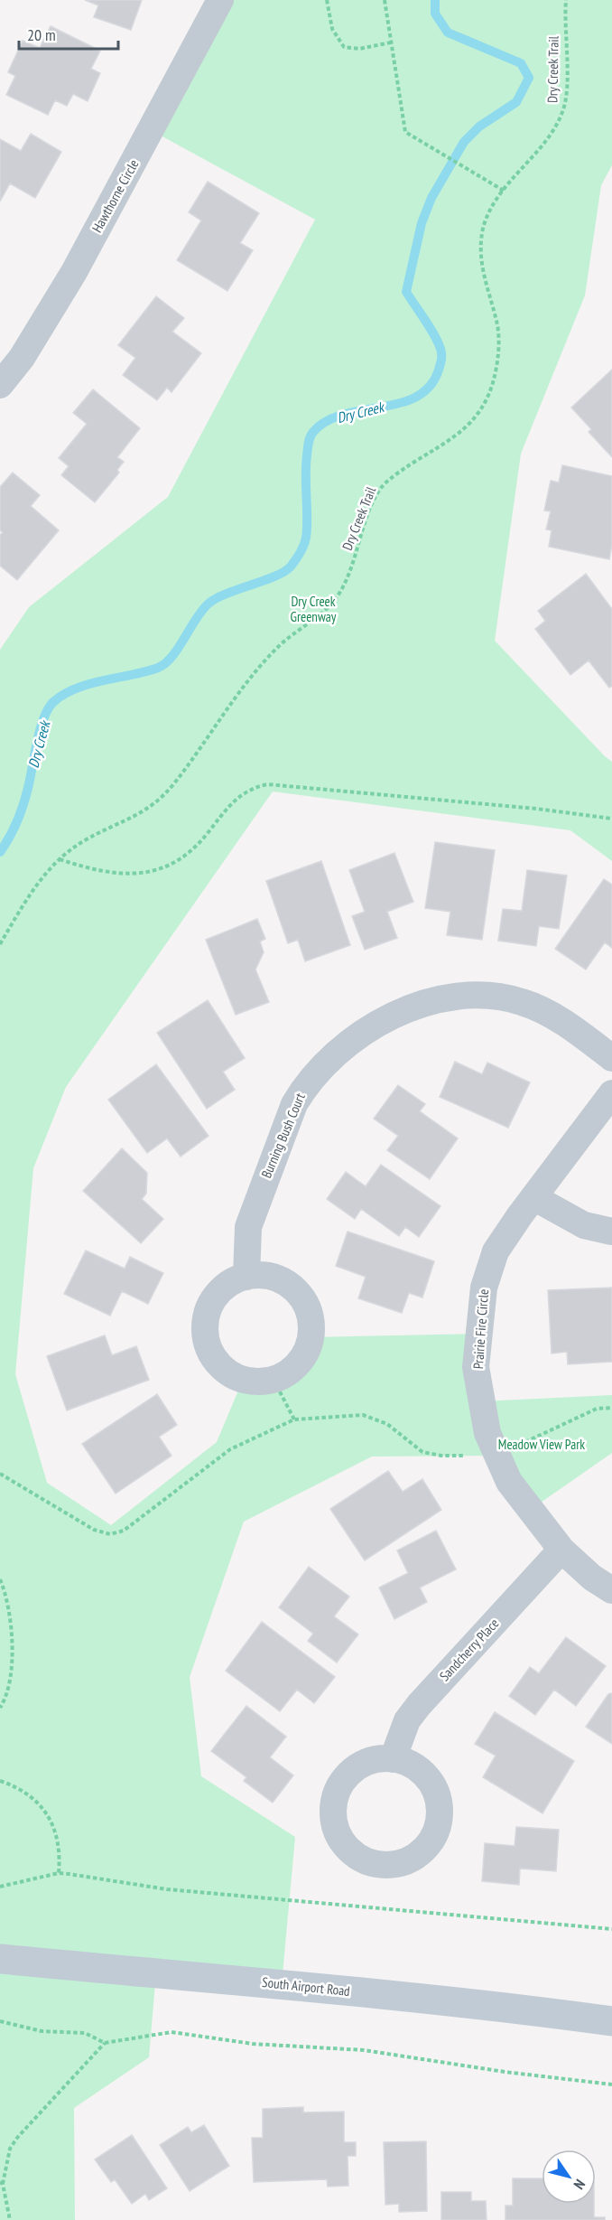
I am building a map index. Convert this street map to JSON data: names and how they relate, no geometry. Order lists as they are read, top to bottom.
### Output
{
  "streets": {
    "main road": ["South Airport Road"],
    "street": [
      "Hawthorne Circle",
      "Burning Bush Court",
      "Prairie Fire Circle",
      "Sandcherry Place"
    ],
    "path": ["Dry Creek Trail"]
  },
  "crossings": [
    ["Prairie Fire Circle", "Sandcherry Place"]
  ],
  "water": ["Dry Creek"],
  "parks": ["Dry Creek Greenway", "Meadow View Park"],
  "scale_bar": "20 m",
  "north": "bottom right"
}
